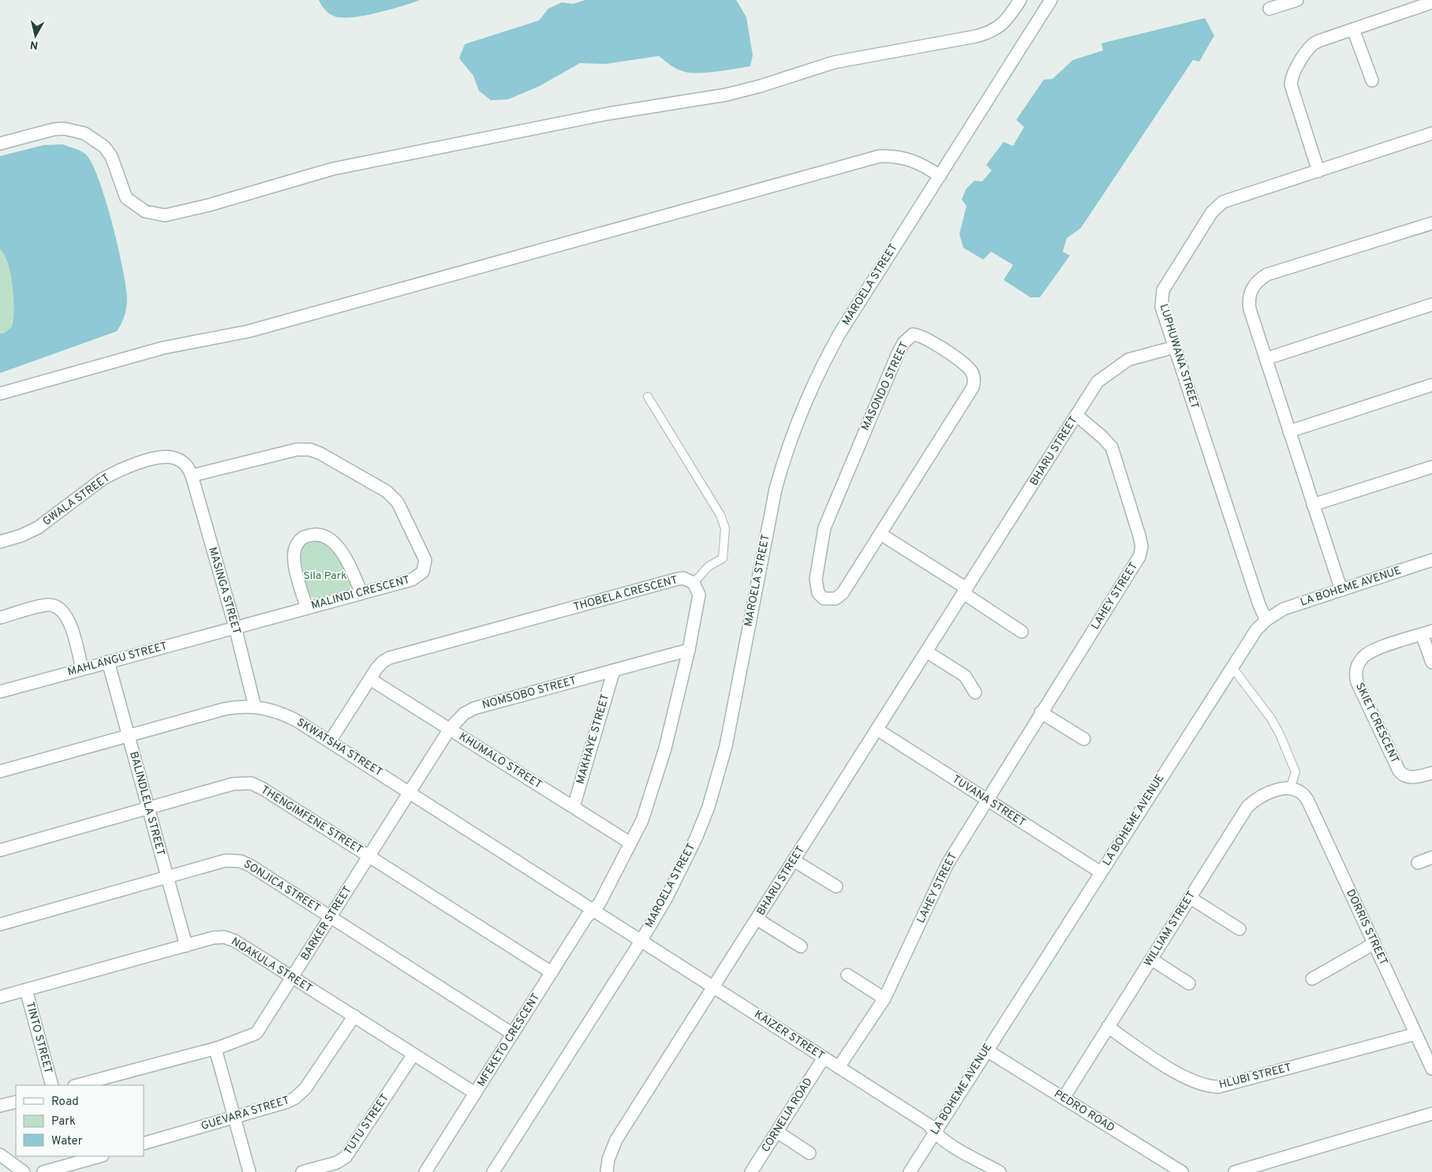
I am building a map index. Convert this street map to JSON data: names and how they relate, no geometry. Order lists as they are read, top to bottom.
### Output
{
  "streets": {
    "street": [
      "MAROELA STREET",
      "LUPHUWANA STREET",
      "MASONDO STREET",
      "BHARU STREET",
      "GWALA STREET",
      "LA BOHEME AVENUE",
      "MASINGA STREET",
      "MALINDI CRESCENT",
      "THOBELA CRESCENT",
      "LAHEY STREET",
      "MAHLANGU STREET",
      "NOMSOBO STREET",
      "SKIET CRESCENT",
      "MAKHAYE STREET",
      "SKWATSHA STREET",
      "KHUMALO STREET",
      "TUVANA STREET",
      "BALINDLELA STREET",
      "THENGIMFENE STREET",
      "SONJICA STREET",
      "BARKER STREET",
      "DORRIS STREET",
      "WILLIAM STREET",
      "NQAKULA STREET",
      "KAIZER STREET",
      "TINTO STREET",
      "MFEKETO CRESCENT",
      "HLUBI STREET",
      "PEDRO ROAD",
      "GUEVARA STREET",
      "CORNELIA ROAD",
      "TUTU STREET"
    ]
  },
  "crossings": [
    ["MAROELA STREET", "SKWATSHA STREET"],
    ["MAROELA STREET", "KAIZER STREET"],
    ["LUPHUWANA STREET", "BHARU STREET"],
    ["LUPHUWANA STREET", "LA BOHEME AVENUE"],
    ["BHARU STREET", "LAHEY STREET"],
    ["BHARU STREET", "TUVANA STREET"],
    ["BHARU STREET", "KAIZER STREET"],
    ["GWALA STREET", "MASINGA STREET"],
    ["GWALA STREET", "MALINDI CRESCENT"],
    ["LA BOHEME AVENUE", "TUVANA STREET"],
    ["LA BOHEME AVENUE", "KAIZER STREET"],
    ["LA BOHEME AVENUE", "PEDRO ROAD"],
    ["MASINGA STREET", "MALINDI CRESCENT"],
    ["MASINGA STREET", "MAHLANGU STREET"],
    ["MASINGA STREET", "SKWATSHA STREET"],
    ["MALINDI CRESCENT", "MAHLANGU STREET"],
    ["THOBELA CRESCENT", "NOMSOBO STREET"],
    ["THOBELA CRESCENT", "SKWATSHA STREET"],
    ["THOBELA CRESCENT", "KHUMALO STREET"],
    ["THOBELA CRESCENT", "MFEKETO CRESCENT"],
    ["LAHEY STREET", "TUVANA STREET"],
    ["LAHEY STREET", "KAIZER STREET"],
    ["MAHLANGU STREET", "BALINDLELA STREET"],
    ["NOMSOBO STREET", "MAKHAYE STREET"],
    ["NOMSOBO STREET", "SKWATSHA STREET"],
    ["NOMSOBO STREET", "KHUMALO STREET"],
    ["NOMSOBO STREET", "BARKER STREET"],
    ["MAKHAYE STREET", "KHUMALO STREET"],
    ["SKWATSHA STREET", "BALINDLELA STREET"],
    ["SKWATSHA STREET", "BARKER STREET"],
    ["SKWATSHA STREET", "KAIZER STREET"],
    ["SKWATSHA STREET", "MFEKETO CRESCENT"],
    ["BALINDLELA STREET", "THENGIMFENE STREET"],
    ["BALINDLELA STREET", "SONJICA STREET"],
    ["BALINDLELA STREET", "NQAKULA STREET"],
    ["THENGIMFENE STREET", "BARKER STREET"],
    ["THENGIMFENE STREET", "MFEKETO CRESCENT"],
    ["SONJICA STREET", "BARKER STREET"],
    ["SONJICA STREET", "MFEKETO CRESCENT"],
    ["BARKER STREET", "NQAKULA STREET"],
    ["DORRIS STREET", "WILLIAM STREET"],
    ["DORRIS STREET", "HLUBI STREET"],
    ["WILLIAM STREET", "HLUBI STREET"],
    ["WILLIAM STREET", "PEDRO ROAD"],
    ["NQAKULA STREET", "TINTO STREET"],
    ["NQAKULA STREET", "MFEKETO CRESCENT"],
    ["NQAKULA STREET", "GUEVARA STREET"],
    ["NQAKULA STREET", "TUTU STREET"],
    ["KAIZER STREET", "CORNELIA ROAD"]
  ],
  "parks": ["Sila Park"],
  "legend": ["Road", "Park", "Water"],
  "north": "bottom"
}
